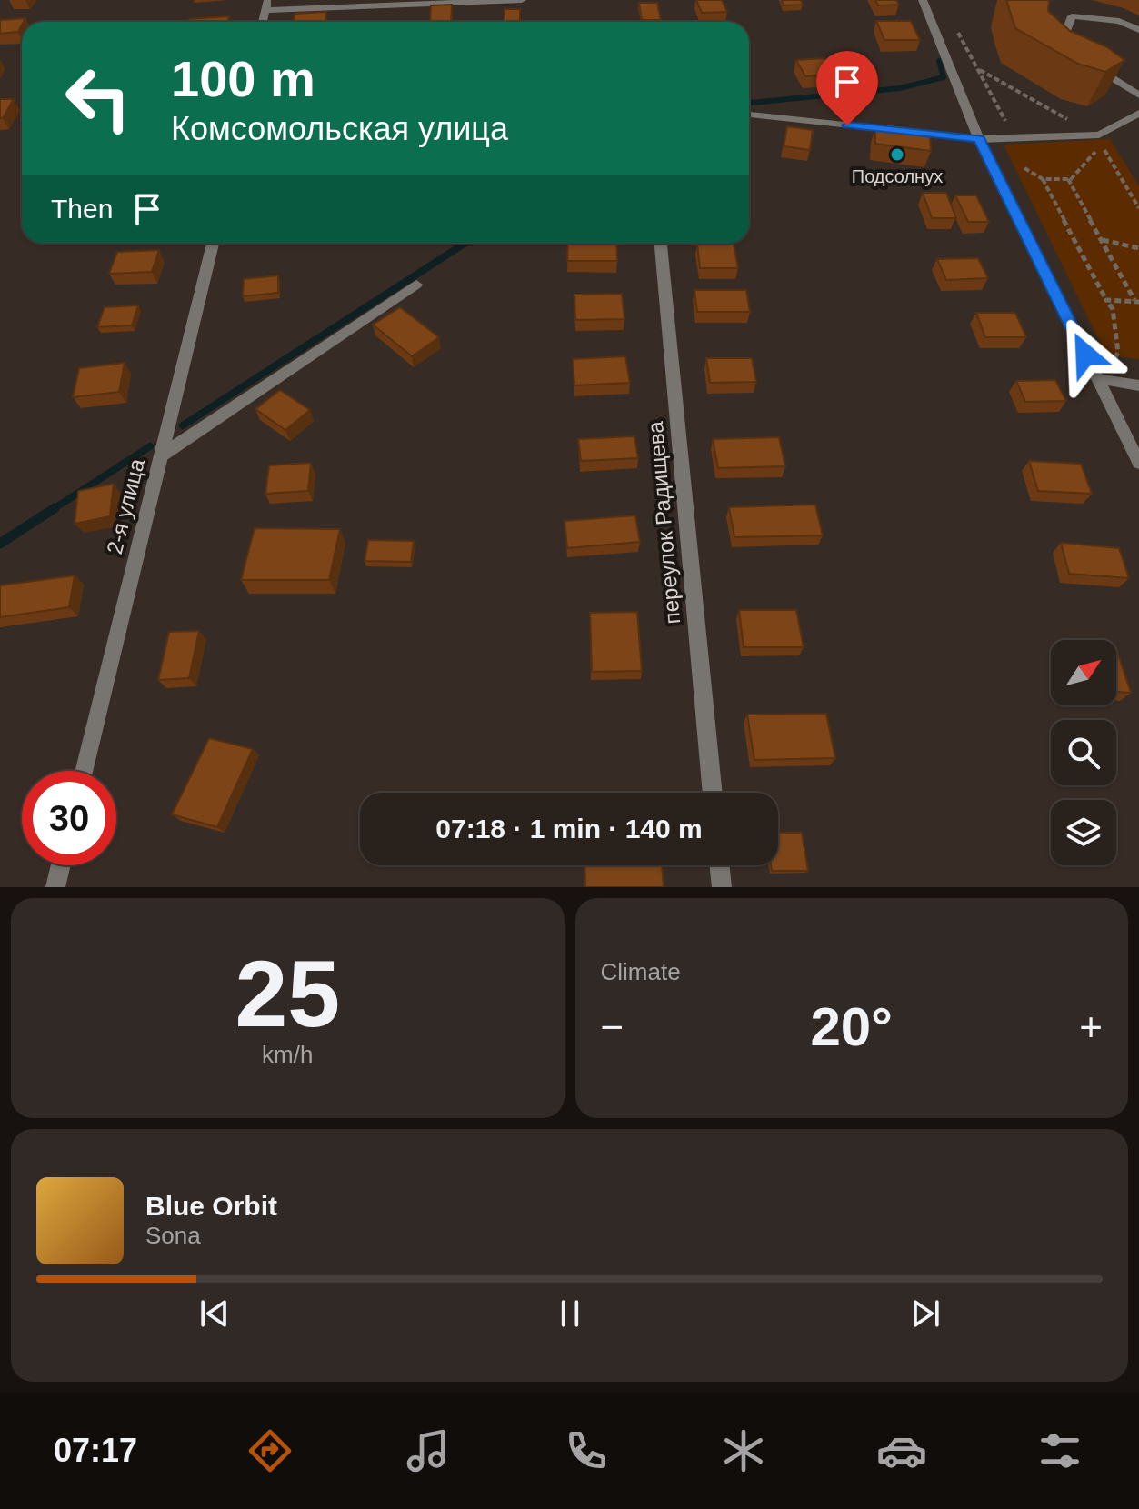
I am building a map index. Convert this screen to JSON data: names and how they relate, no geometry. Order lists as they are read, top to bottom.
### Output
{
  "streets": {
    "street": ["2-я улица", "переулок Радищева"]
  },
  "places": ["Подсолнух"],
  "north": "top right",
  "page": {
    "turn": ["100 m", "Комсомольская улица"],
    "then": "Then",
    "limit": "30",
    "trip": "07:18 · 1 min · 140 m",
    "tile": [
      ["25", "km/h"],
      "Climate"
    ],
    "heat": ["−", "20°", "+"],
    "song": ["Blue Orbit", "Sona"],
    "tabs": "07:17"
  }
}
